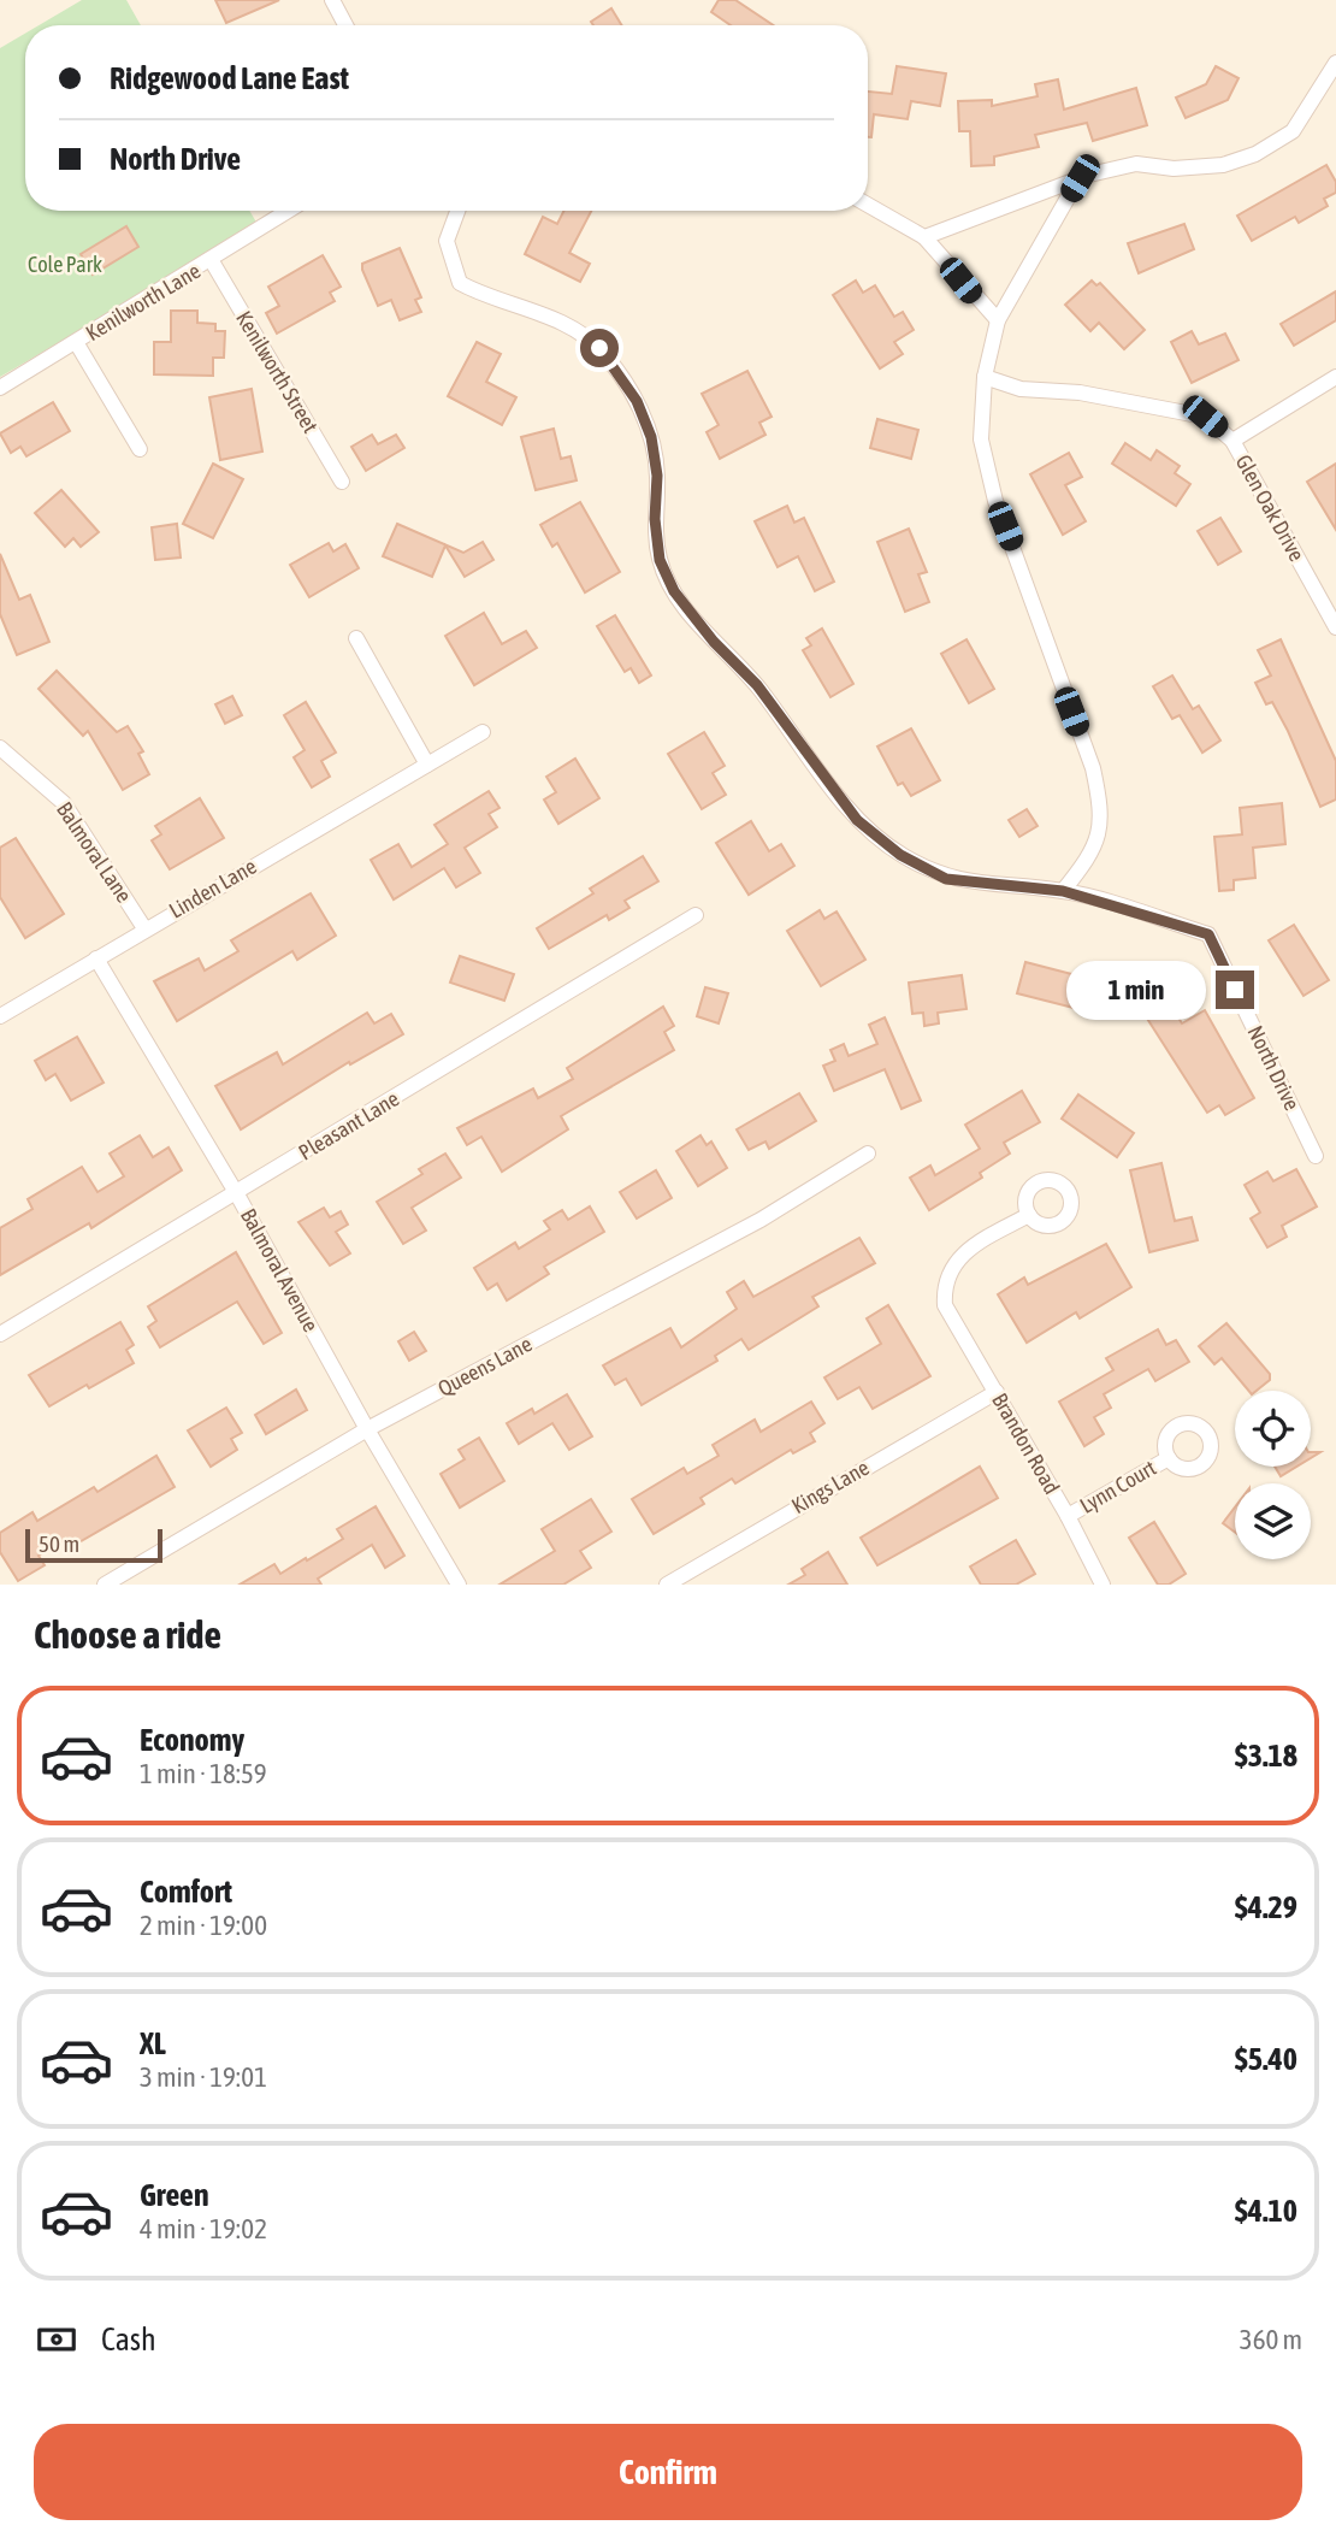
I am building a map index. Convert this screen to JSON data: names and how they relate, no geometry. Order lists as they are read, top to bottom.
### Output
{
  "streets": {
    "street": [
      "Kenilworth Lane",
      "Kenilworth Street",
      "Glen Oak Drive",
      "Balmoral Lane",
      "Linden Lane",
      "North Drive",
      "Pleasant Lane",
      "Balmoral Avenue",
      "Queens Lane",
      "Brandon Road",
      "Kings Lane",
      "Lynn Court"
    ]
  },
  "crossings": [
    ["Kenilworth Lane", "Kenilworth Street"],
    ["Balmoral Lane", "Linden Lane"],
    ["Linden Lane", "Balmoral Avenue"],
    ["Pleasant Lane", "Balmoral Avenue"],
    ["Balmoral Avenue", "Queens Lane"],
    ["Brandon Road", "Kings Lane"],
    ["Brandon Road", "Lynn Court"]
  ],
  "parks": ["Cole Park"],
  "scale_bar": "50 m",
  "page": {
    "banner": ["Ridgewood Lane East", "North Drive"],
    "bubble": "1 min",
    "scale": "50 m",
    "heading": "Choose a ride",
    "list": [
      {
        "name": "Economy",
        "note": "1 min · 18:59",
        "value": "$3.18"
      },
      {
        "name": "Comfort",
        "note": "2 min · 19:00",
        "value": "$4.29"
      },
      {
        "name": "XL",
        "note": "3 min · 19:01",
        "value": "$5.40"
      },
      {
        "name": "Green",
        "note": "4 min · 19:02",
        "value": "$4.10"
      }
    ],
    "pay": ["Cash", "360 m"],
    "buttons": "Confirm"
  }
}
